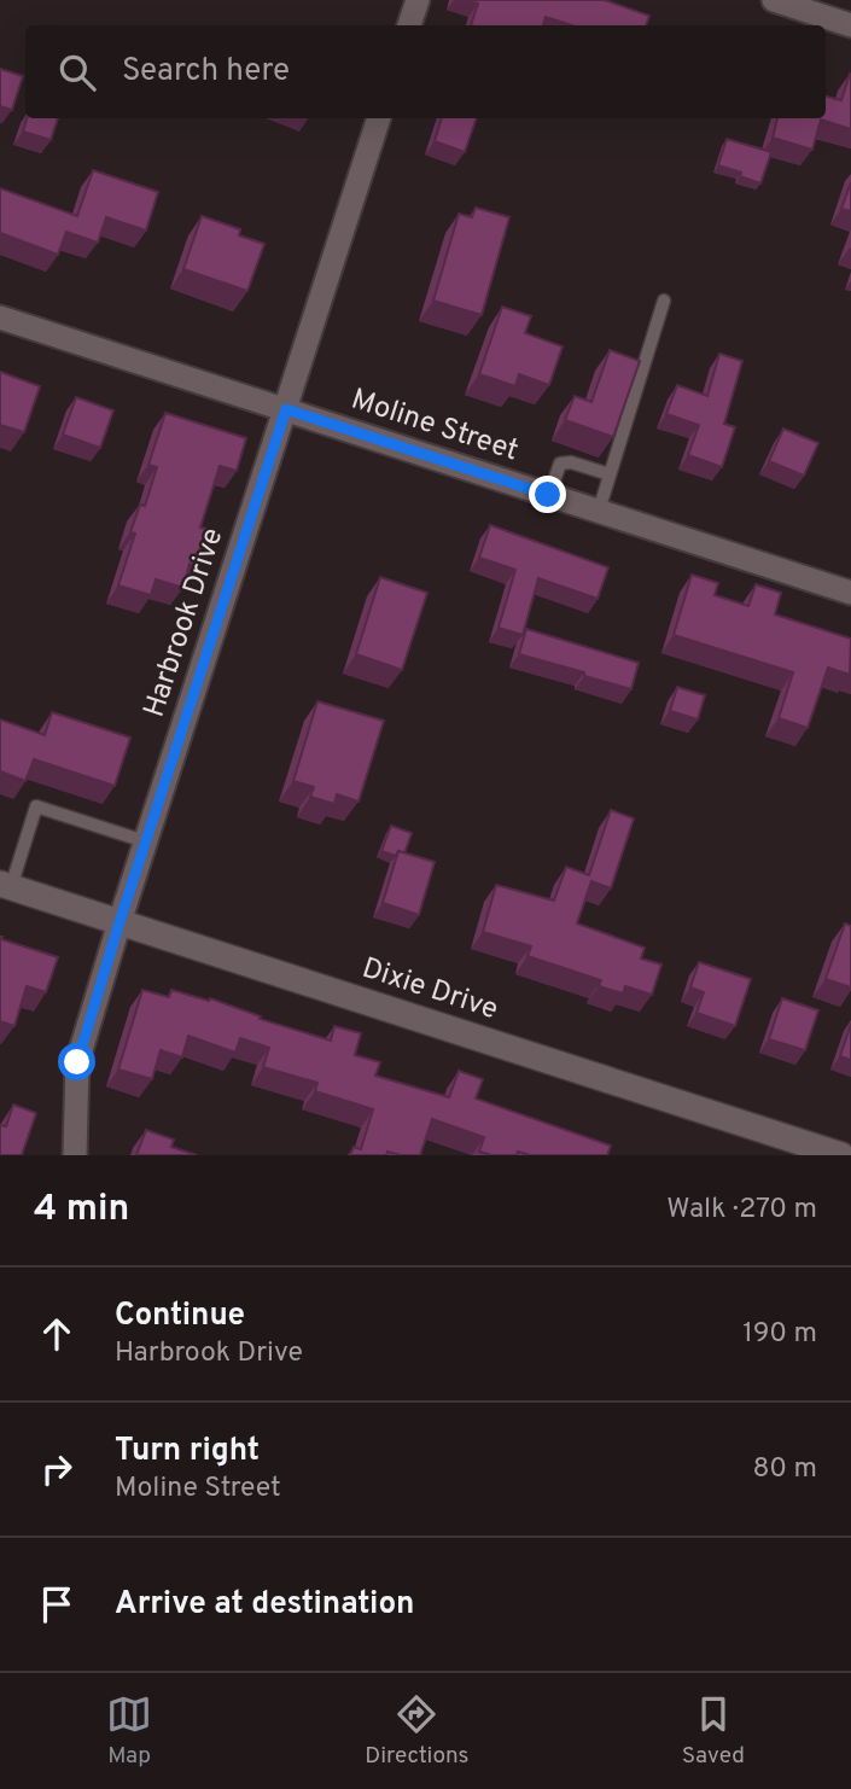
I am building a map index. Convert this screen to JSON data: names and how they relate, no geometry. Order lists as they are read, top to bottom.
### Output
{
  "streets": {
    "street": ["Moline Street", "Harbrook Drive", "Dixie Drive"]
  },
  "crossings": [
    ["Moline Street", "Harbrook Drive"],
    ["Harbrook Drive", "Dixie Drive"]
  ],
  "page": {
    "search": "Search here",
    "heading": ["4 min", "Walk · 270 m"],
    "list": [
      ["Continue", "Harbrook Drive", "190 m"],
      ["Turn right", "Moline Street", "80 m"],
      "Arrive at destination"
    ],
    "nav": ["Map", "Directions", "Saved"]
  }
}
